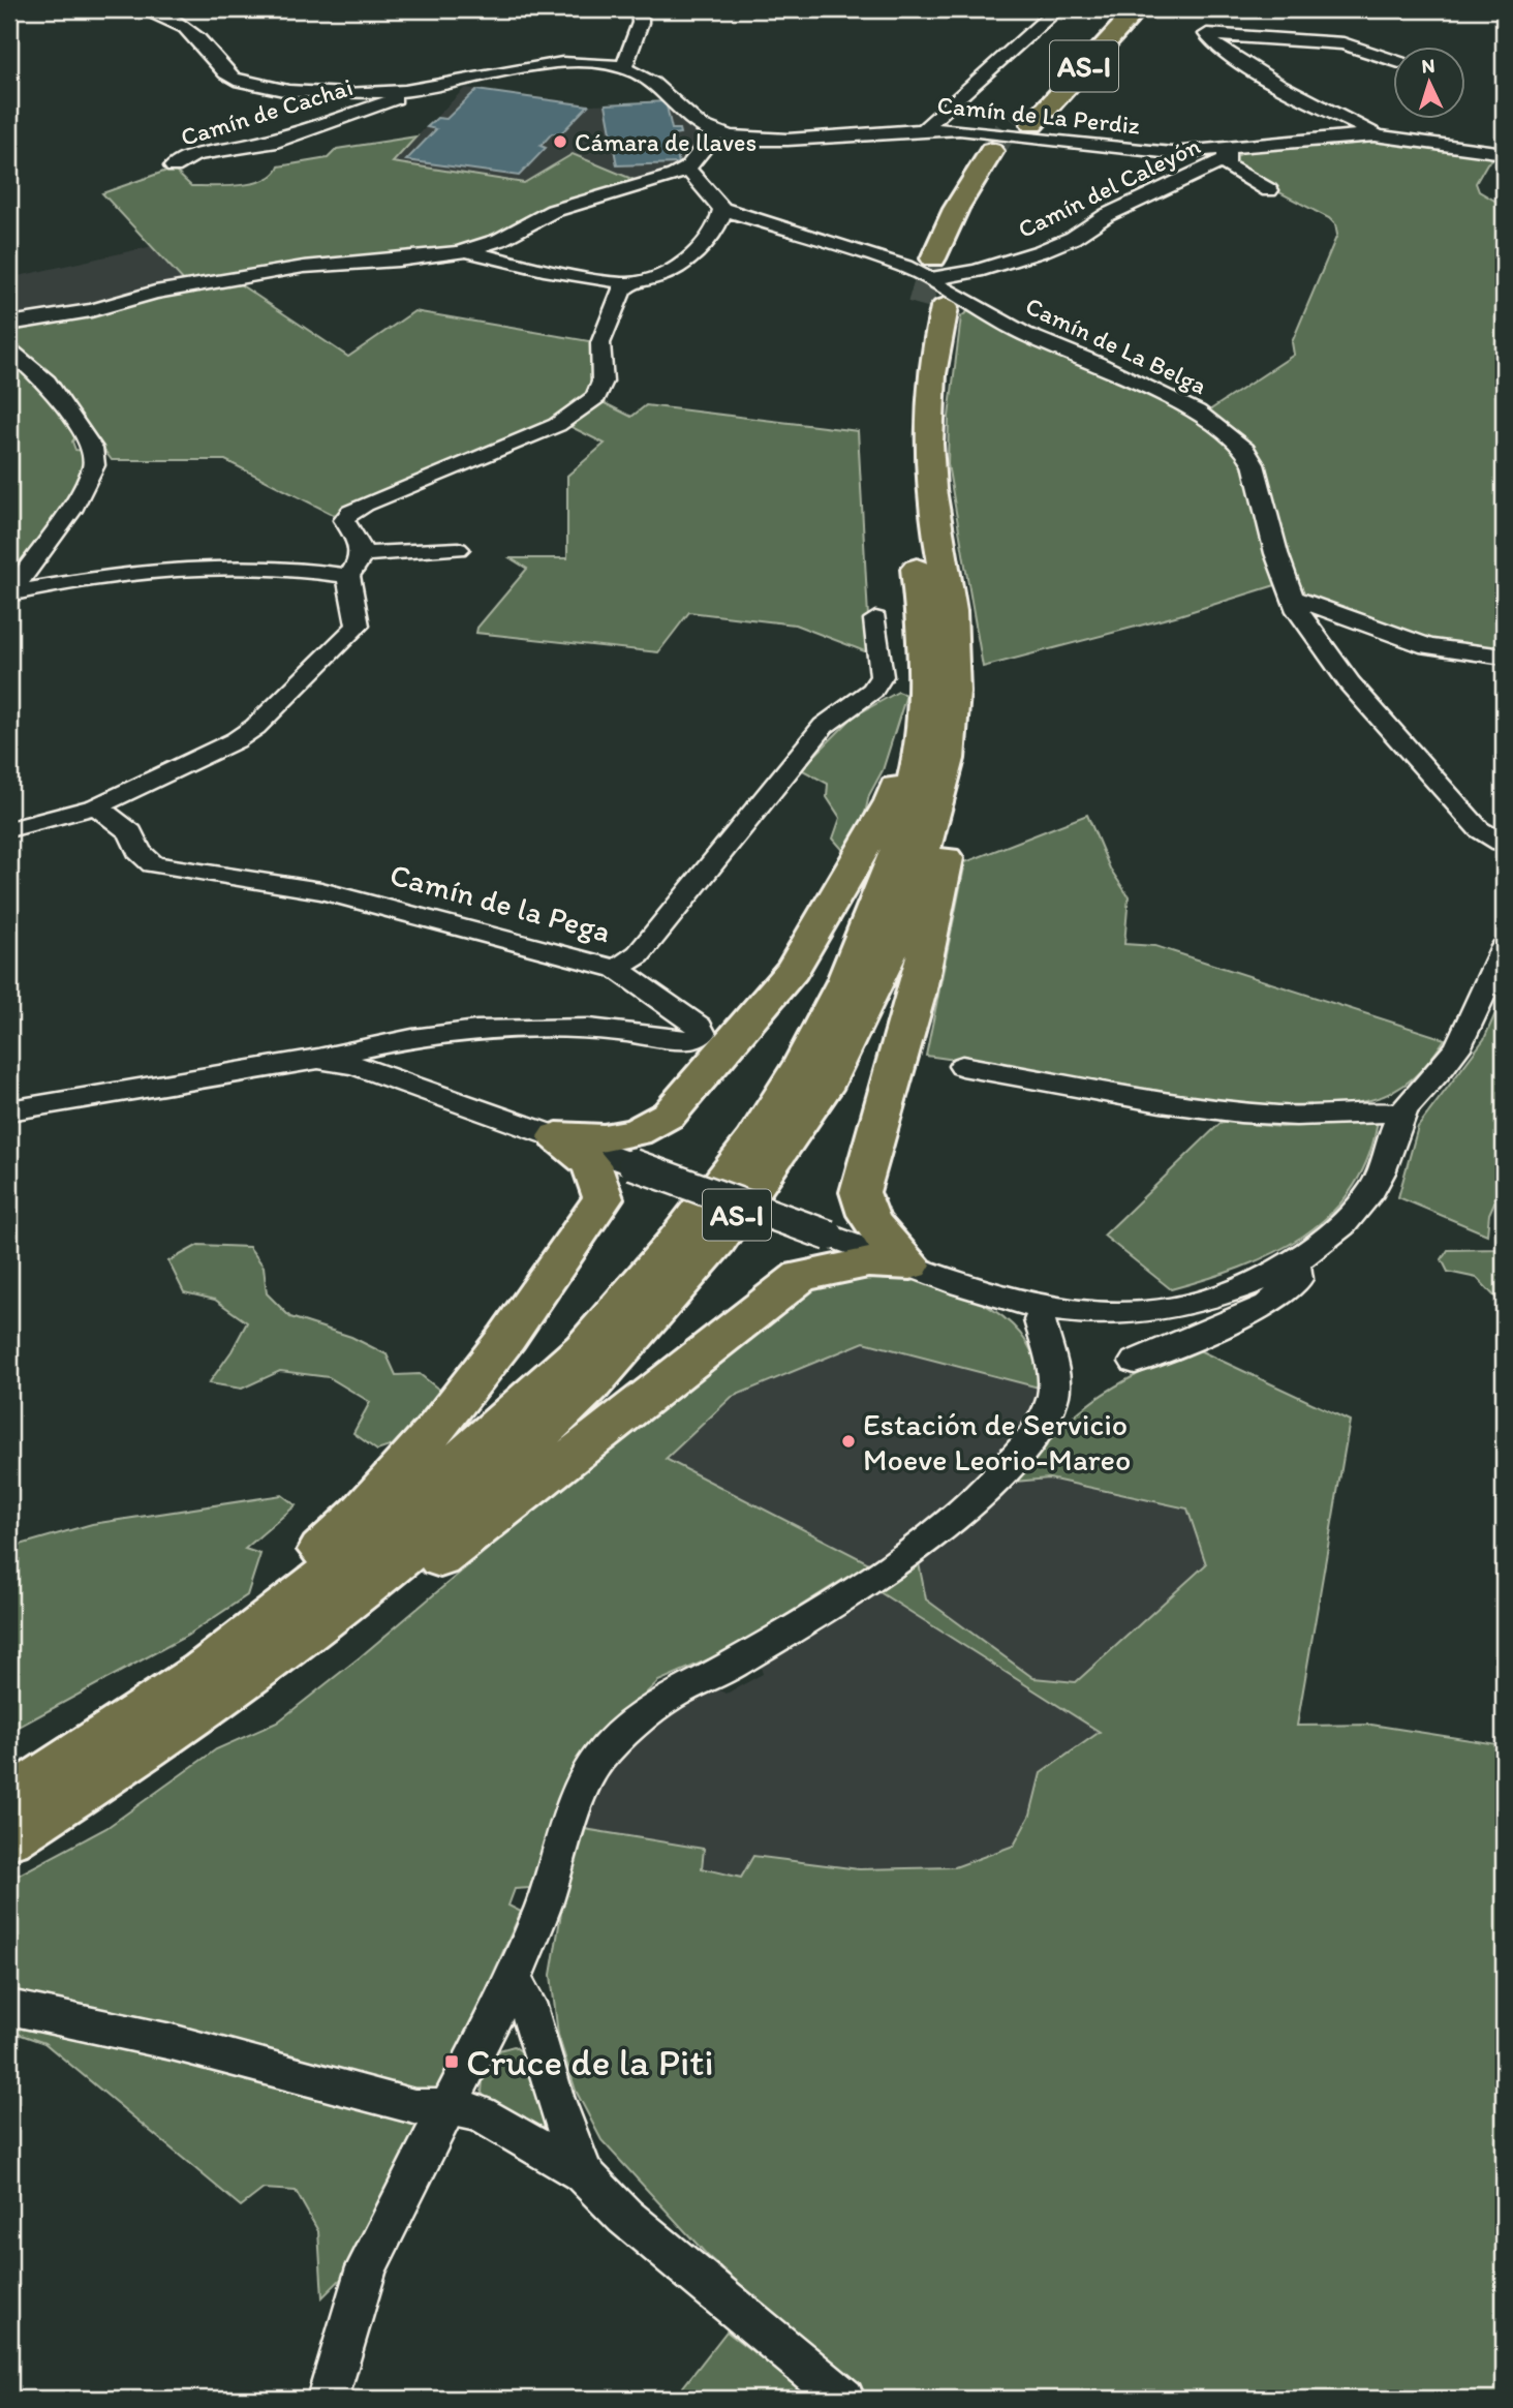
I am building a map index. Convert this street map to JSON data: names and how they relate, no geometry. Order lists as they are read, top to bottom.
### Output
{
  "streets": {
    "highway": ["AS-I"],
    "street": [
      "Camín de Cachai",
      "Camín de La Perdiz",
      "Camín del Caleyón",
      "Camín de La Belga",
      "Camín de la Pega"
    ]
  },
  "crossings": [
    ["AS-I", "Camín del Caleyón"],
    ["AS-I", "Camín de La Belga"],
    ["Camín de Cachai", "Camín de La Perdiz"],
    ["Camín de La Perdiz", "Camín del Caleyón"],
    ["Camín del Caleyón", "Camín de La Belga"]
  ],
  "places": {
    "other": ["Cámara de llaves", "Estación de Servicio Moeve Leorio-Mareo"],
    "transit": ["Cruce de la Piti"]
  },
  "north": "top"
}
